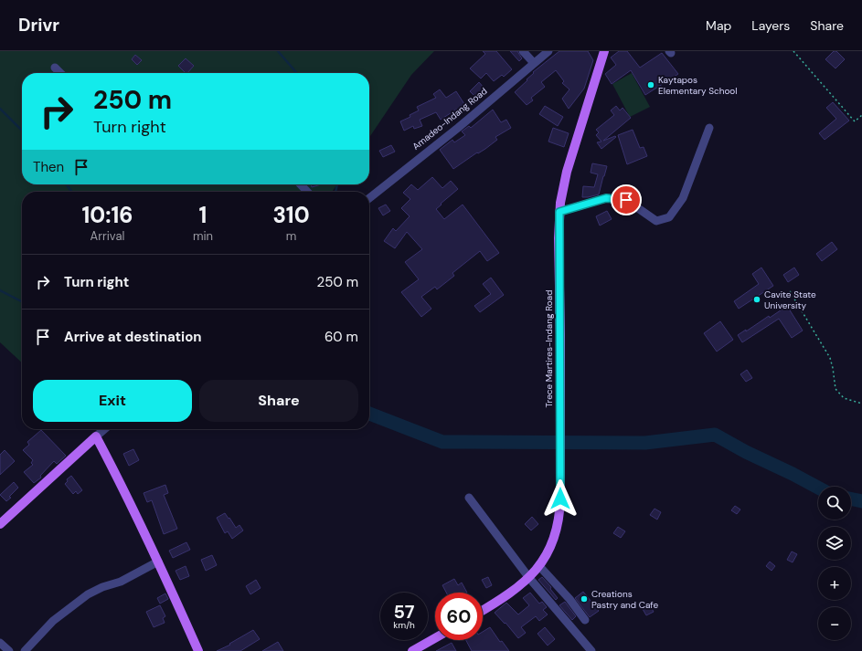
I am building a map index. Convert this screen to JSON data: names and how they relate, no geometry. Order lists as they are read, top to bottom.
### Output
{
  "streets": {
    "main road": ["Trece Martires-Indang Road"],
    "street": ["Amadeo-Indang Road"]
  },
  "places": ["Kaytapos Elementary School", "Cavite State University", "Creations Pastry and Cafe"],
  "page": {
    "header": "Drivr",
    "nav": ["Map", "Layers", "Share"],
    "turn": ["250 m", "Turn right"],
    "then": "Then",
    "eta": [
      "10:16",
      "Arrival",
      "1",
      "min",
      "310",
      "m"
    ],
    "list": [
      {
        "name": "Turn right",
        "value": "250 m"
      },
      {
        "name": "Arrive at destination",
        "value": "60 m"
      }
    ],
    "buttons": ["Exit", "Share"],
    "map_buttons": ["+", "−"],
    "speed": "57 km/h",
    "limit": "60"
  }
}
